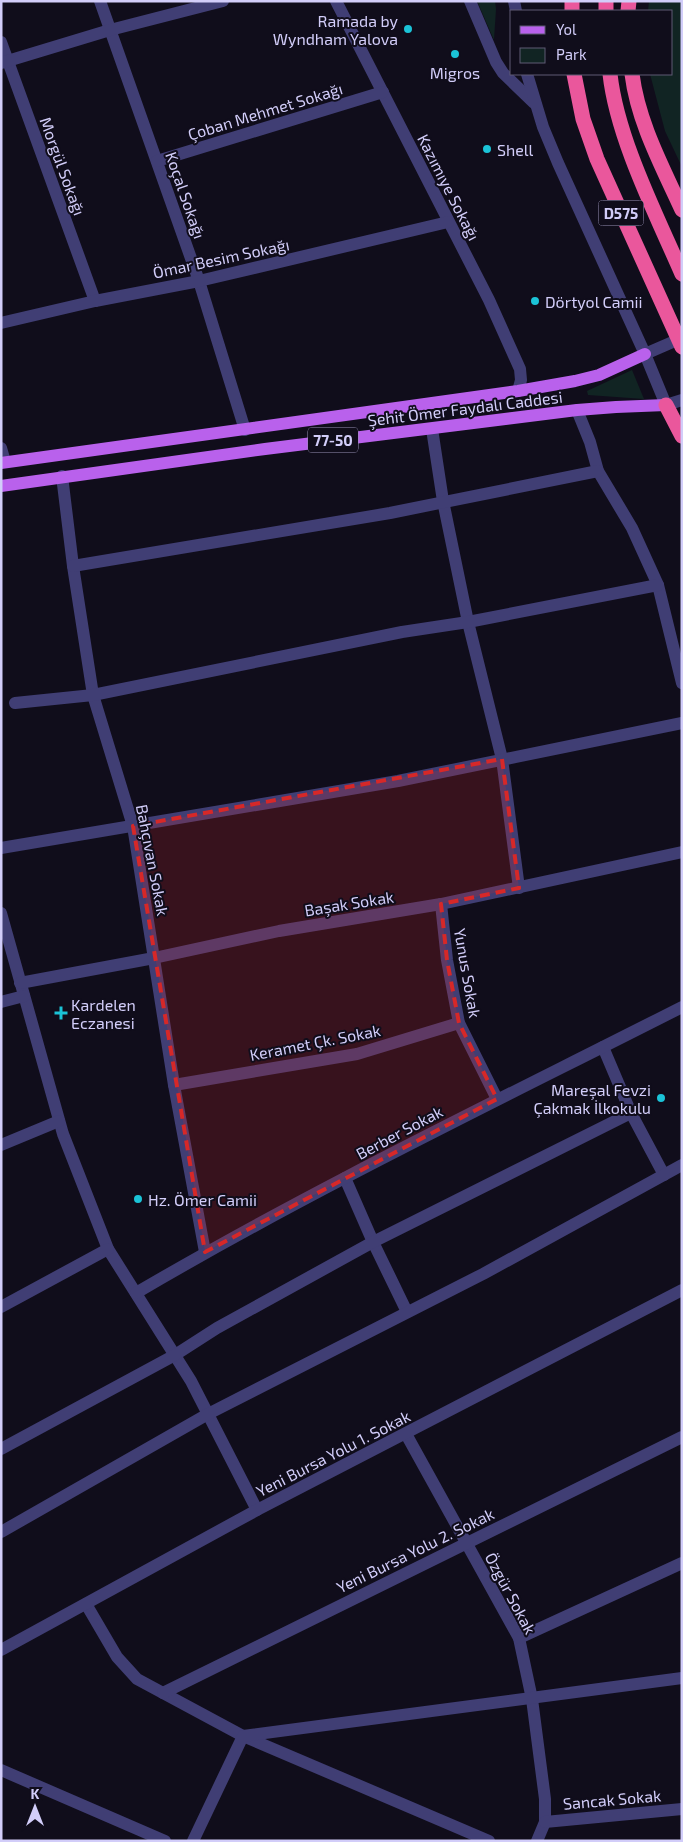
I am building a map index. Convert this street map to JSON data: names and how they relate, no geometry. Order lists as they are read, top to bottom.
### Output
{
  "streets": {
    "highway": ["D575"],
    "main road": ["Şehit Ömer Faydalı Caddesi", "77-50"],
    "street": [
      "Çoban Mehmet Sokağı",
      "Morgül Sokağı",
      "Kazımıye Sokağı",
      "Koçal Sokağı",
      "Ömar Besim Sokağı",
      "Bahçıvan Sokak",
      "Başak Sokak",
      "Yunus Sokak",
      "Keramet Çk. Sokak",
      "Berber Sokak",
      "Yeni Bursa Yolu 1. Sokak",
      "Yeni Bursa Yolu 2. Sokak",
      "Özgür Sokak",
      "Sancak Sokak"
    ]
  },
  "crossings": [
    ["Çoban Mehmet Sokağı", "Kazımıye Sokağı"],
    ["Çoban Mehmet Sokağı", "Koçal Sokağı"],
    ["Morgül Sokağı", "Ömar Besim Sokağı"],
    ["Kazımıye Sokağı", "Ömar Besim Sokağı"],
    ["Kazımıye Sokağı", "Şehit Ömer Faydalı Caddesi"],
    ["Koçal Sokağı", "Ömar Besim Sokağı"],
    ["Koçal Sokağı", "Şehit Ömer Faydalı Caddesi"],
    ["Şehit Ömer Faydalı Caddesi", "Bahçıvan Sokak"],
    ["Bahçıvan Sokak", "Başak Sokak"],
    ["Bahçıvan Sokak", "Keramet Çk. Sokak"],
    ["Bahçıvan Sokak", "Berber Sokak"],
    ["Başak Sokak", "Yunus Sokak"],
    ["Yunus Sokak", "Keramet Çk. Sokak"],
    ["Yunus Sokak", "Berber Sokak"],
    ["Yeni Bursa Yolu 1. Sokak", "Özgür Sokak"],
    ["Yeni Bursa Yolu 2. Sokak", "Özgür Sokak"],
    ["Özgür Sokak", "Sancak Sokak"]
  ],
  "places": {
    "other": [
      "Ramada by Wyndham Yalova",
      "Migros",
      "Shell",
      "Dörtyol Camii",
      "Mareşal Fevzi Çakmak İlkokulu",
      "Hz. Ömer Camii"
    ],
    "health": ["Kardelen Eczanesi"]
  },
  "legend": ["Yol", "Park"],
  "north": "top"
}
